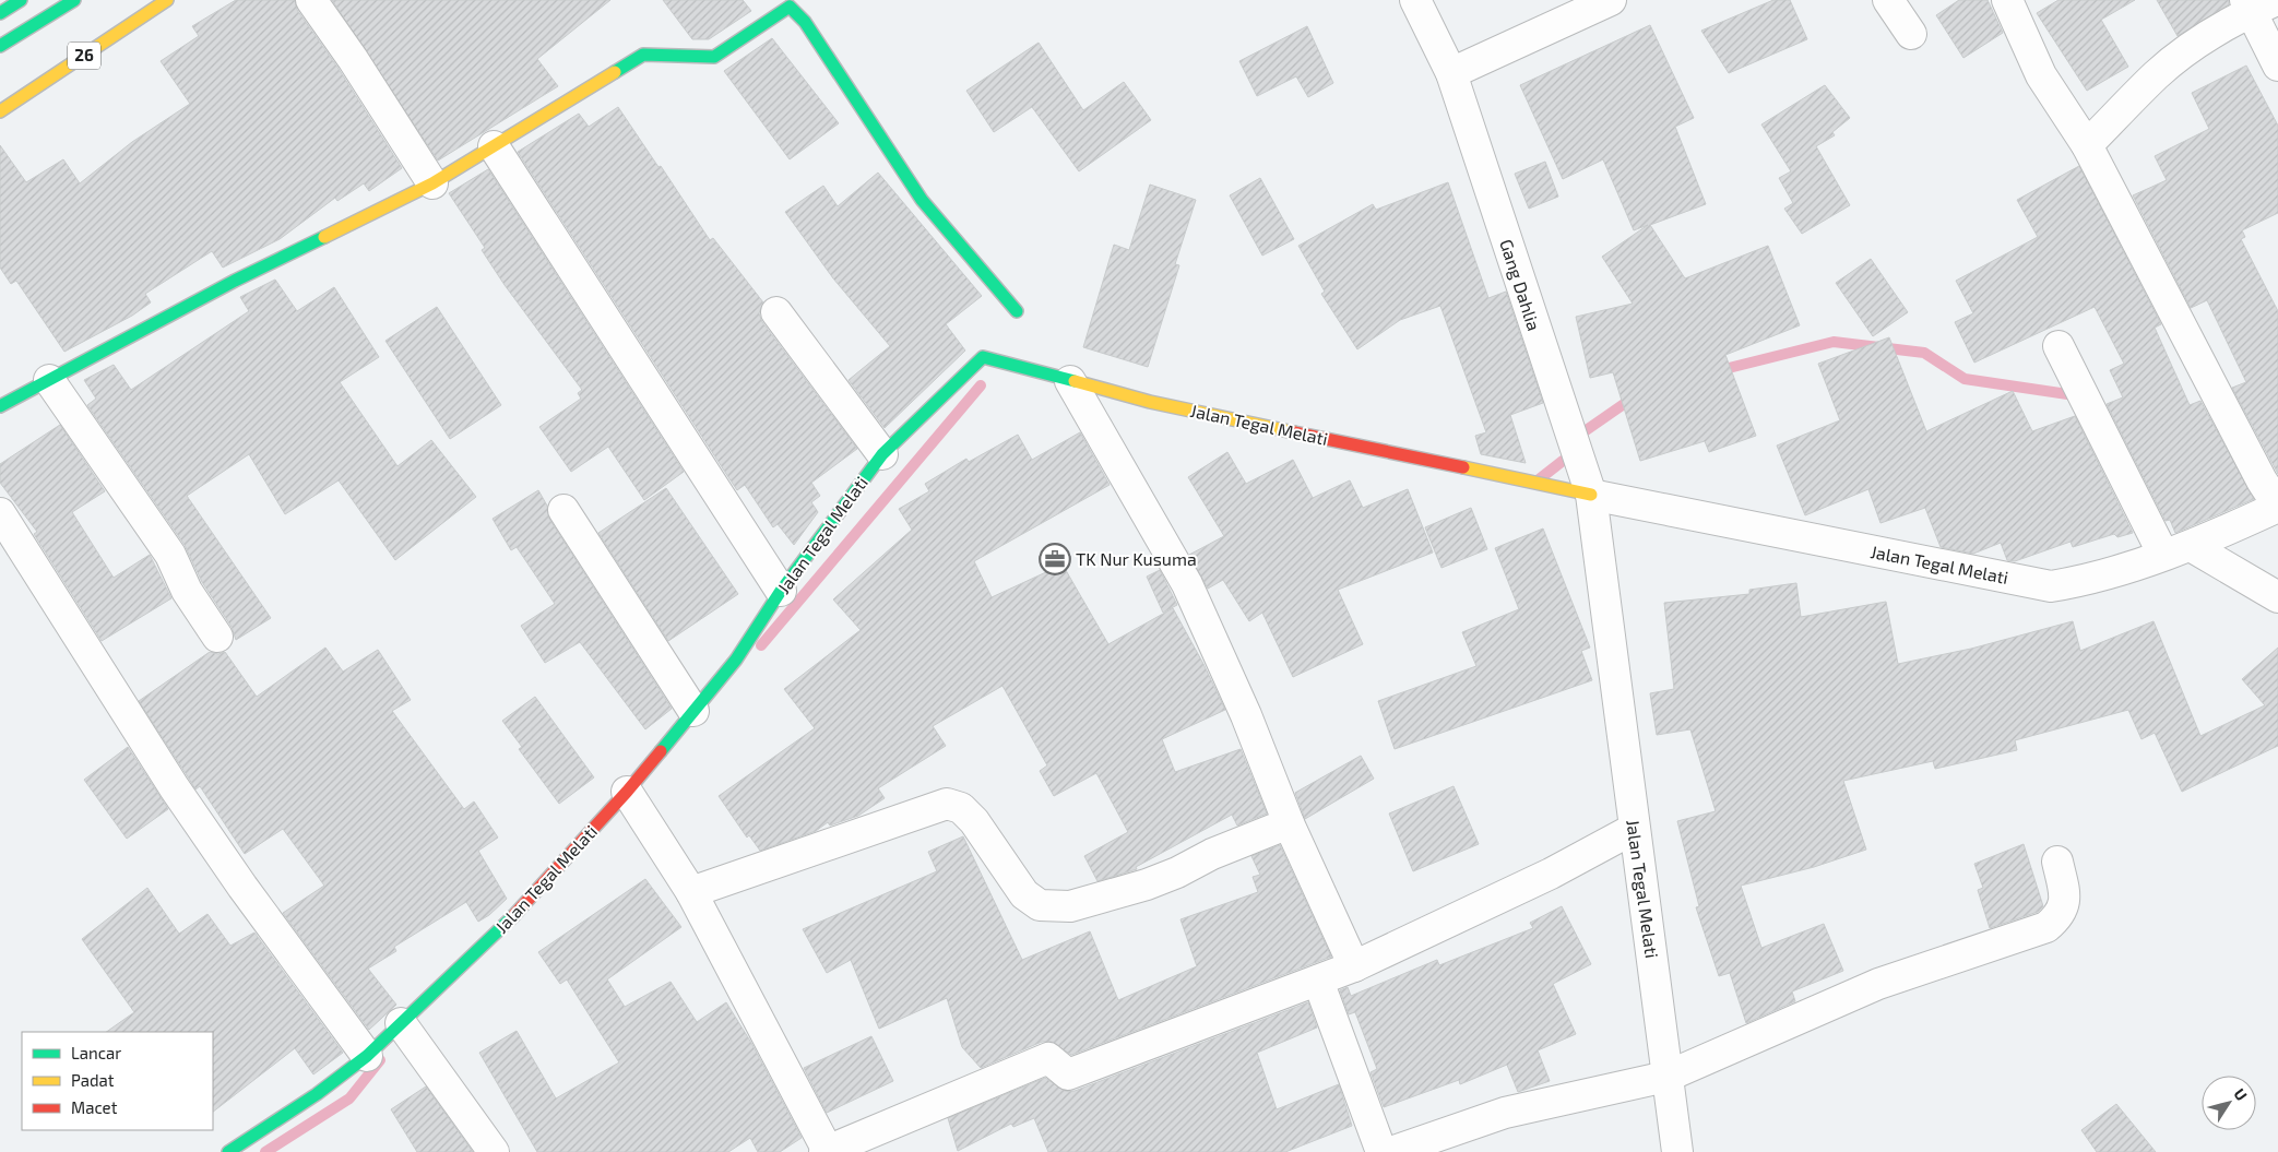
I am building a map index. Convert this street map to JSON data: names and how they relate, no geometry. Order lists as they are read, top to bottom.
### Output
{
  "streets": {
    "main road": ["26", "Jalan Tegal Melati"],
    "street": ["Gang Dahlia"]
  },
  "crossings": [
    ["Gang Dahlia", "Jalan Tegal Melati"]
  ],
  "places": {
    "office": ["TK Nur Kusuma"]
  },
  "legend": ["Lancar", "Padat", "Macet"],
  "north": "top right"
}
